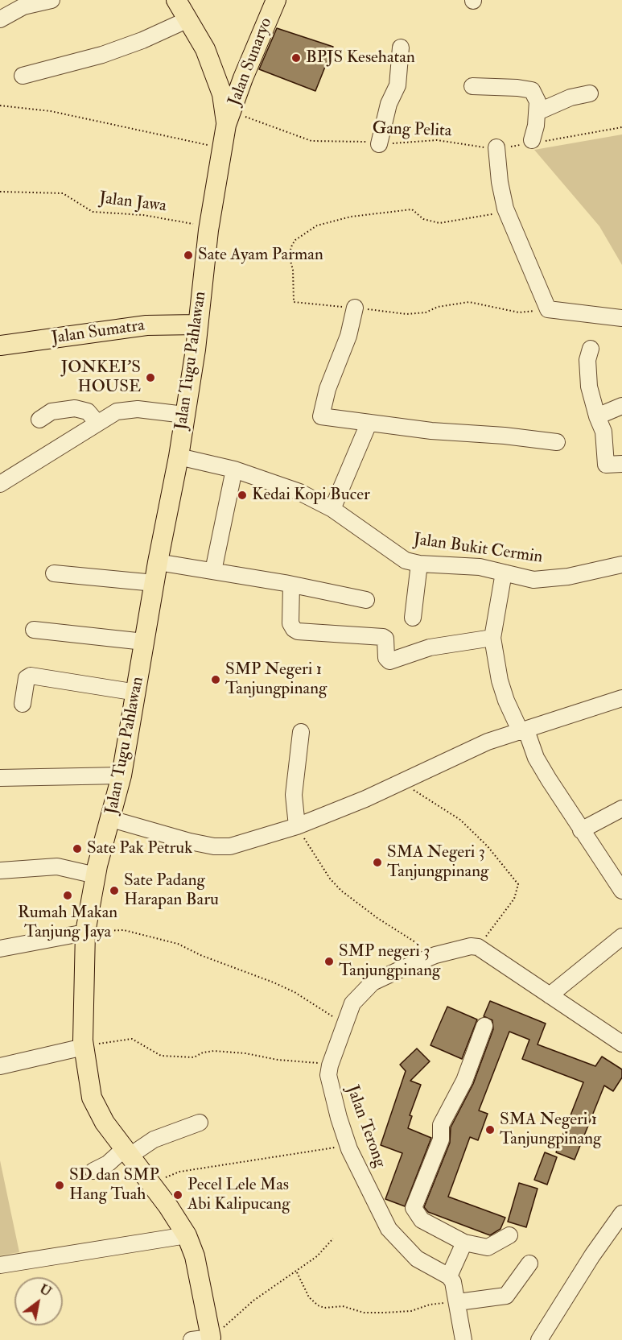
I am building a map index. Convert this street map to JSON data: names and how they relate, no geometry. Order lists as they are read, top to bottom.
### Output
{
  "streets": {
    "main road": ["Jalan Sunaryo", "Jalan Sumatra", "Jalan Tugu Pahlawan"],
    "street": ["Jalan Bukit Cermin", "Jalan Terong"],
    "path": ["Gang Pelita", "Jalan Jawa"]
  },
  "crossings": [
    ["Jalan Sunaryo", "Gang Pelita"],
    ["Jalan Sunaryo", "Jalan Tugu Pahlawan"],
    ["Gang Pelita", "Jalan Tugu Pahlawan"],
    ["Jalan Jawa", "Jalan Tugu Pahlawan"],
    ["Jalan Sumatra", "Jalan Tugu Pahlawan"],
    ["Jalan Tugu Pahlawan", "Jalan Bukit Cermin"]
  ],
  "places": [
    "BPJS Kesehatan",
    "Sate Ayam Parman",
    "JONKEI'S HOUSE",
    "Kedai Kopi Bucer",
    "SMP Negeri 1 Tanjungpinang",
    "Sate Pak Petruk",
    "SMA Negeri 3 Tanjungpinang",
    "Sate Padang Harapan Baru",
    "Rumah Makan Tanjung Jaya",
    "SMP negeri 3 Tanjungpinang",
    "SMA Negeri 1 Tanjungpinang",
    "SD dan SMP Hang Tuah",
    "Pecel Lele Mas Abi Kalipucang"
  ],
  "north": "top right"
}
